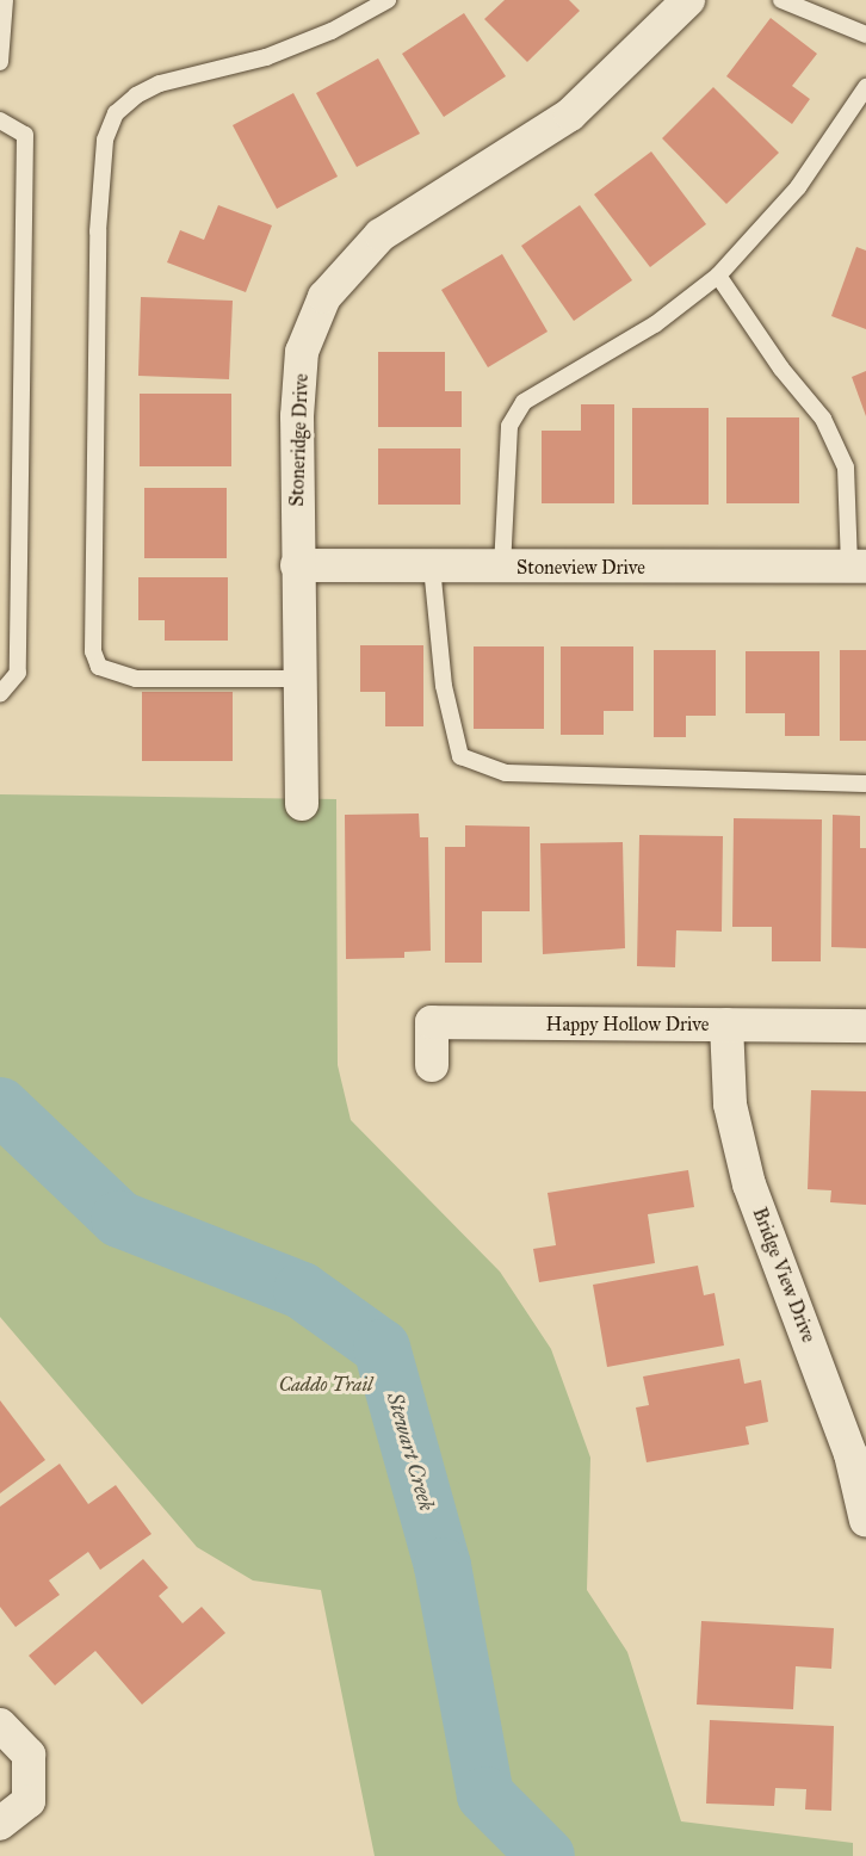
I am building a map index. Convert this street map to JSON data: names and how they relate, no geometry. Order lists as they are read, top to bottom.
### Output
{
  "streets": {
    "street": [
      "Stoneridge Drive",
      "Stoneview Drive",
      "Happy Hollow Drive",
      "Bridge View Drive"
    ]
  },
  "crossings": [
    ["Stoneridge Drive", "Stoneview Drive"],
    ["Happy Hollow Drive", "Bridge View Drive"]
  ],
  "water": ["Stewart Creek"],
  "parks": ["Caddo Trail"]
}
